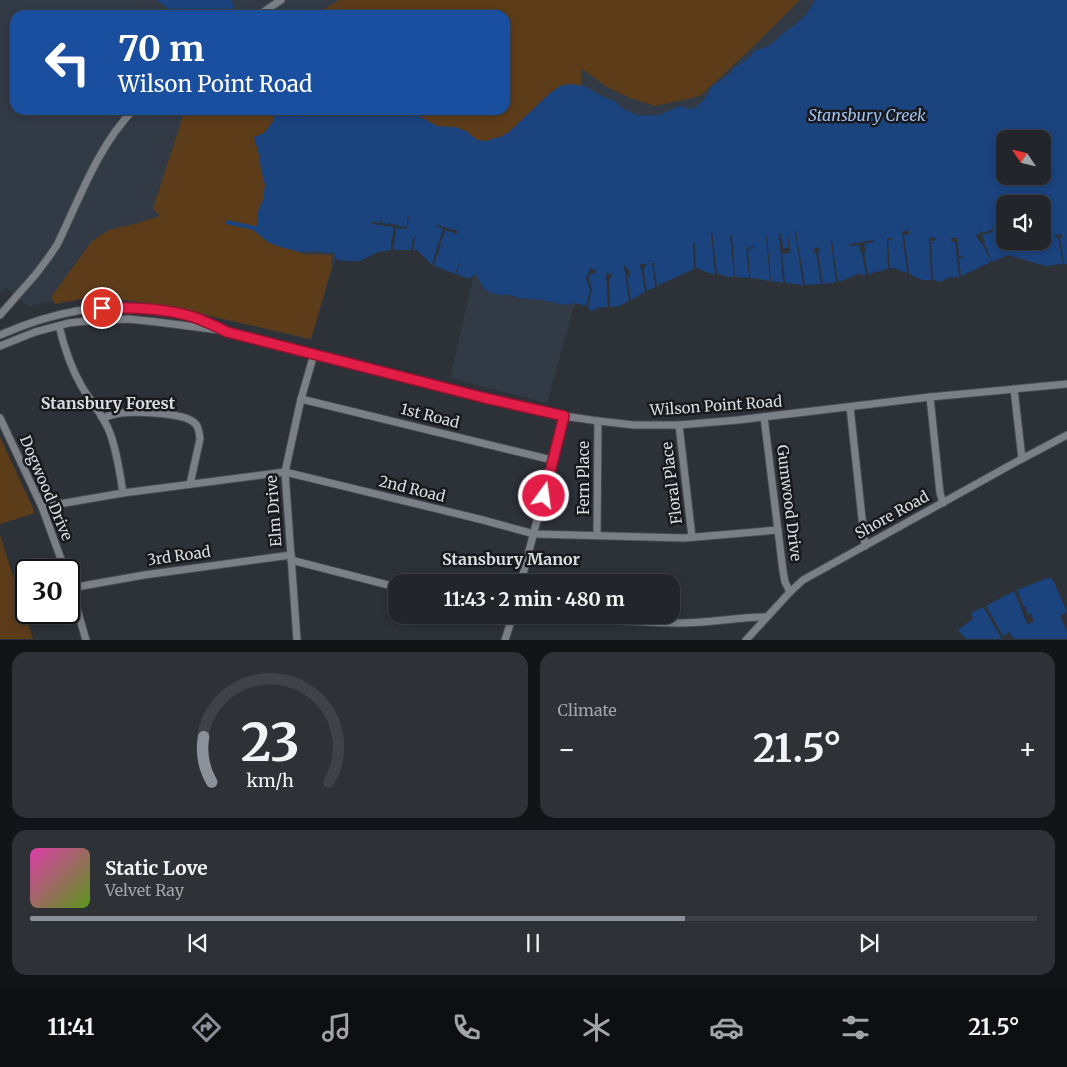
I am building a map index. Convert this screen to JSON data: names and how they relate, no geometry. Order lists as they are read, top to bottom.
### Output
{
  "streets": {
    "street": [
      "Wilson Point Road",
      "1st Road",
      "Fern Place",
      "Floral Place",
      "Dogwood Drive",
      "2nd Road",
      "Gumwood Drive",
      "Elm Drive",
      "Shore Road",
      "3rd Road"
    ]
  },
  "crossings": [
    ["Wilson Point Road", "Fern Place"],
    ["Wilson Point Road", "Floral Place"],
    ["Wilson Point Road", "Gumwood Drive"],
    ["Wilson Point Road", "Elm Drive"],
    ["1st Road", "Elm Drive"],
    ["Fern Place", "2nd Road"],
    ["Floral Place", "2nd Road"],
    ["Dogwood Drive", "2nd Road"],
    ["2nd Road", "Gumwood Drive"],
    ["2nd Road", "Elm Drive"],
    ["Gumwood Drive", "Shore Road"],
    ["Elm Drive", "3rd Road"]
  ],
  "districts": ["Stansbury Forest", "Stansbury Manor"],
  "water": ["Stansbury Creek"],
  "north": "top left",
  "page": {
    "turn": ["70 m", "Wilson Point Road"],
    "limit": "30",
    "trip": "11:43 · 2 min · 480 m",
    "tile": "Climate",
    "heat": ["−", "21.5°", "+"],
    "song": ["Static Love", "Velvet Ray"],
    "tabs": ["11:41", "21.5°"],
    "gauge": ["23", "km/h"]
  }
}
